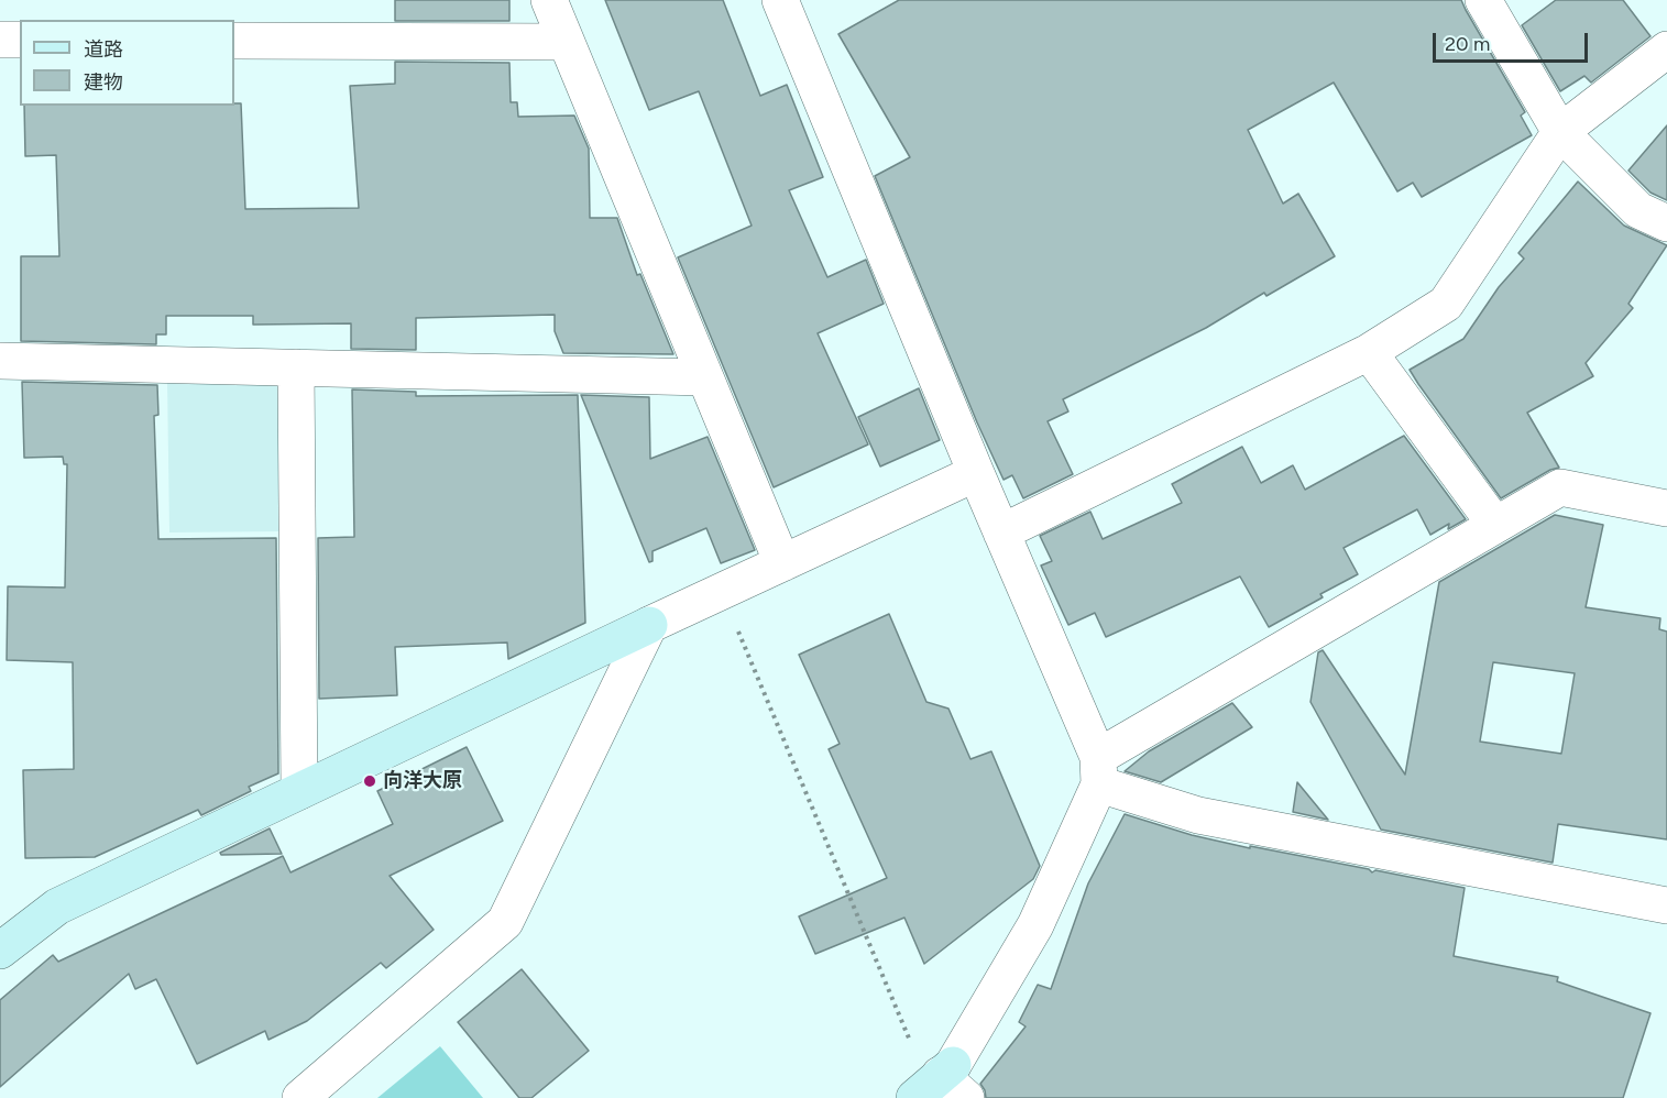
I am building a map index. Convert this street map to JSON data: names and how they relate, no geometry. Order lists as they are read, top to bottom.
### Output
{
  "places": ["向洋大原"],
  "legend": ["道路", "建物"],
  "scale_bar": "20 m"
}
